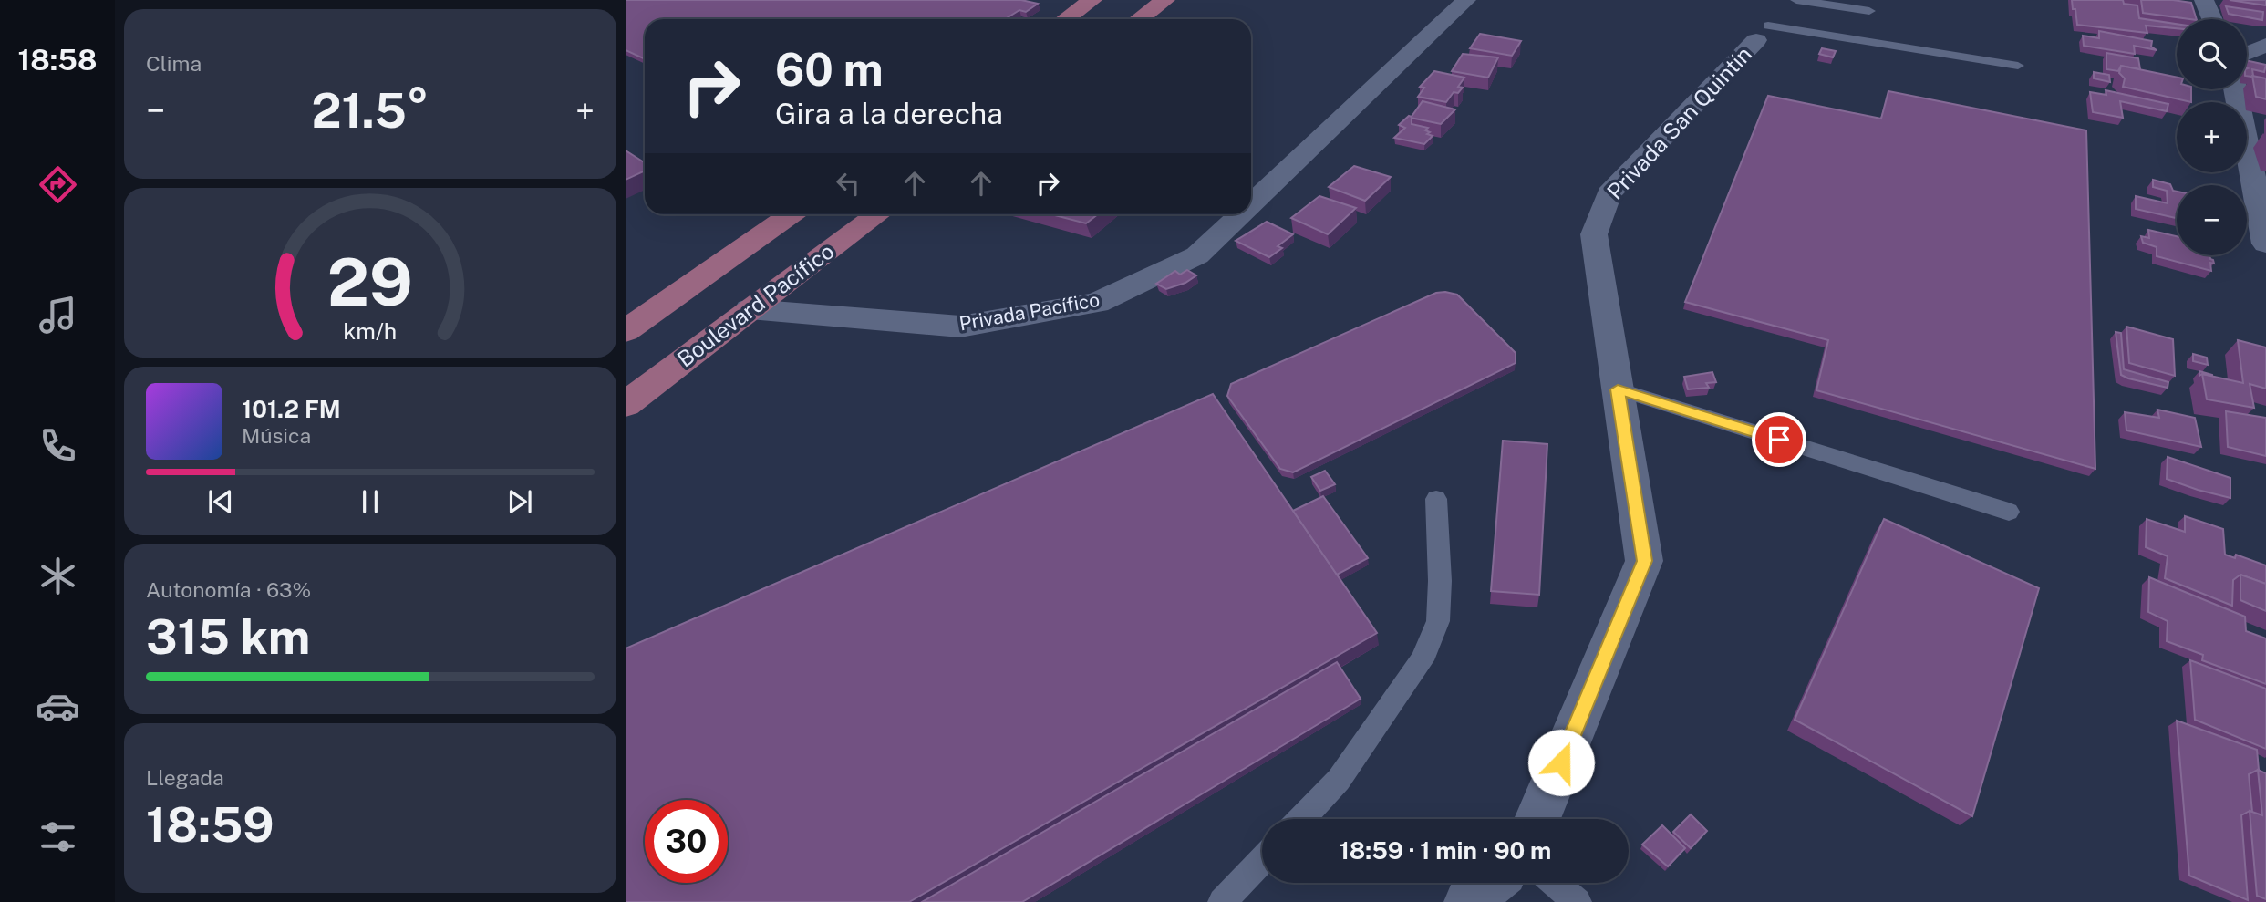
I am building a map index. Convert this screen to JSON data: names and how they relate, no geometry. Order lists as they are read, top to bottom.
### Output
{
  "streets": {
    "main road": ["Boulevard Pacífico"],
    "street": ["Privada San Quintín", "Privada Pacífico"]
  },
  "crossings": [
    ["Boulevard Pacífico", "Privada Pacífico"]
  ],
  "page": {
    "tabs": "18:58",
    "tile": [
      "Clima",
      ["Autonomía · 63%", "315 km"],
      ["Llegada", "18:59"]
    ],
    "map_buttons": ["+", "−"],
    "turn": ["60 m", "Gira a la derecha"],
    "heat": ["−", "21.5°", "+"],
    "song": ["101.2 FM", "Música"],
    "limit": "30",
    "trip": "18:59 · 1 min · 90 m",
    "gauge": ["29", "km/h"]
  }
}
